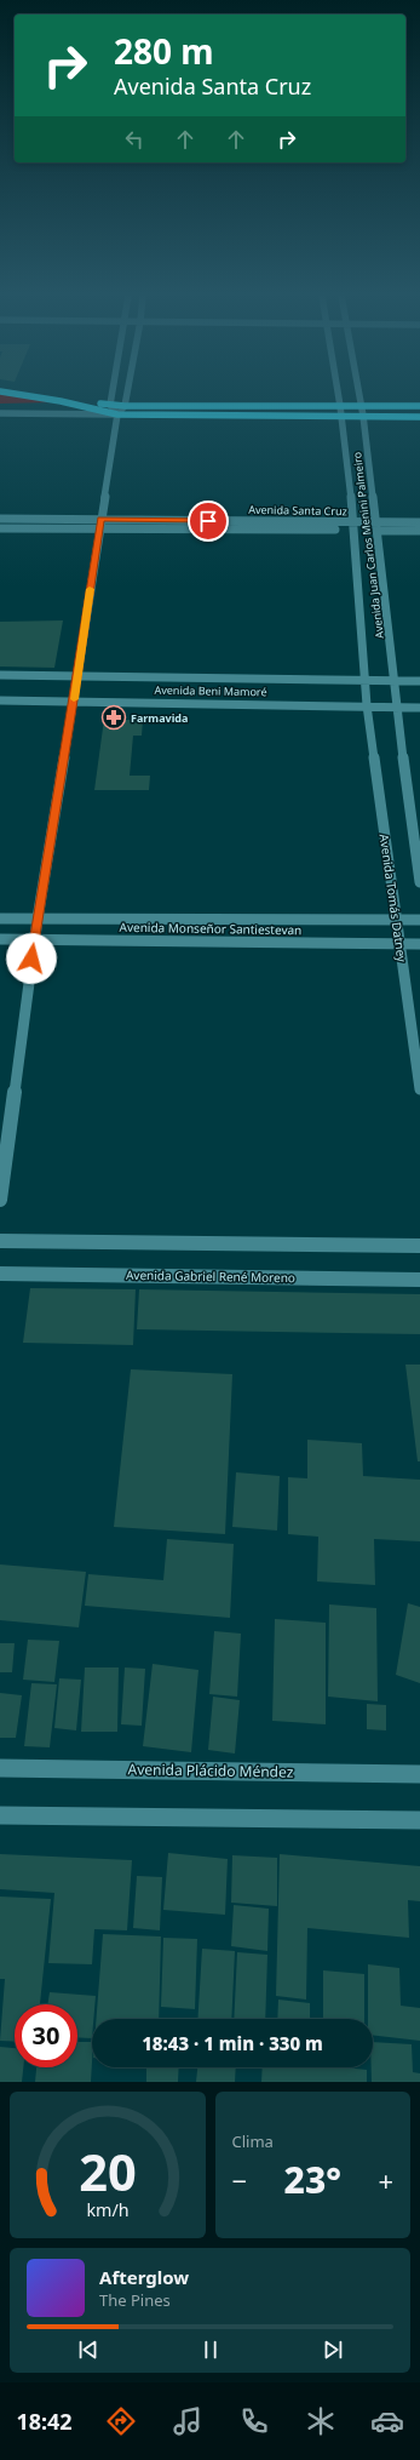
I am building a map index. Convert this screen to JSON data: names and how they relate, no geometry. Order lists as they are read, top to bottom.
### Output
{
  "streets": {
    "street": [
      "Avenida Santa Cruz",
      "Avenida Juan Carlos Menini Palmeiro",
      "Avenida Beni Mamoré",
      "Avenida Tomás Datney",
      "Avenida Monseñor Santiestevan",
      "Avenida Gabriel René Moreno",
      "Avenida Plácido Méndez"
    ]
  },
  "crossings": [
    ["Avenida Santa Cruz", "Avenida Juan Carlos Menini Palmeiro"],
    ["Avenida Juan Carlos Menini Palmeiro", "Avenida Beni Mamoré"],
    ["Avenida Juan Carlos Menini Palmeiro", "Avenida Tomás Datney"],
    ["Avenida Beni Mamoré", "Avenida Tomás Datney"],
    ["Avenida Tomás Datney", "Avenida Monseñor Santiestevan"]
  ],
  "places": {
    "pharmacy": ["Farmavida"]
  },
  "page": {
    "turn": ["280 m", "Avenida Santa Cruz"],
    "limit": "30",
    "trip": "18:43 · 1 min · 330 m",
    "tile": "Clima",
    "heat": ["−", "23°", "+"],
    "song": ["Afterglow", "The Pines"],
    "tabs": "18:42",
    "gauge": ["20", "km/h"]
  }
}
